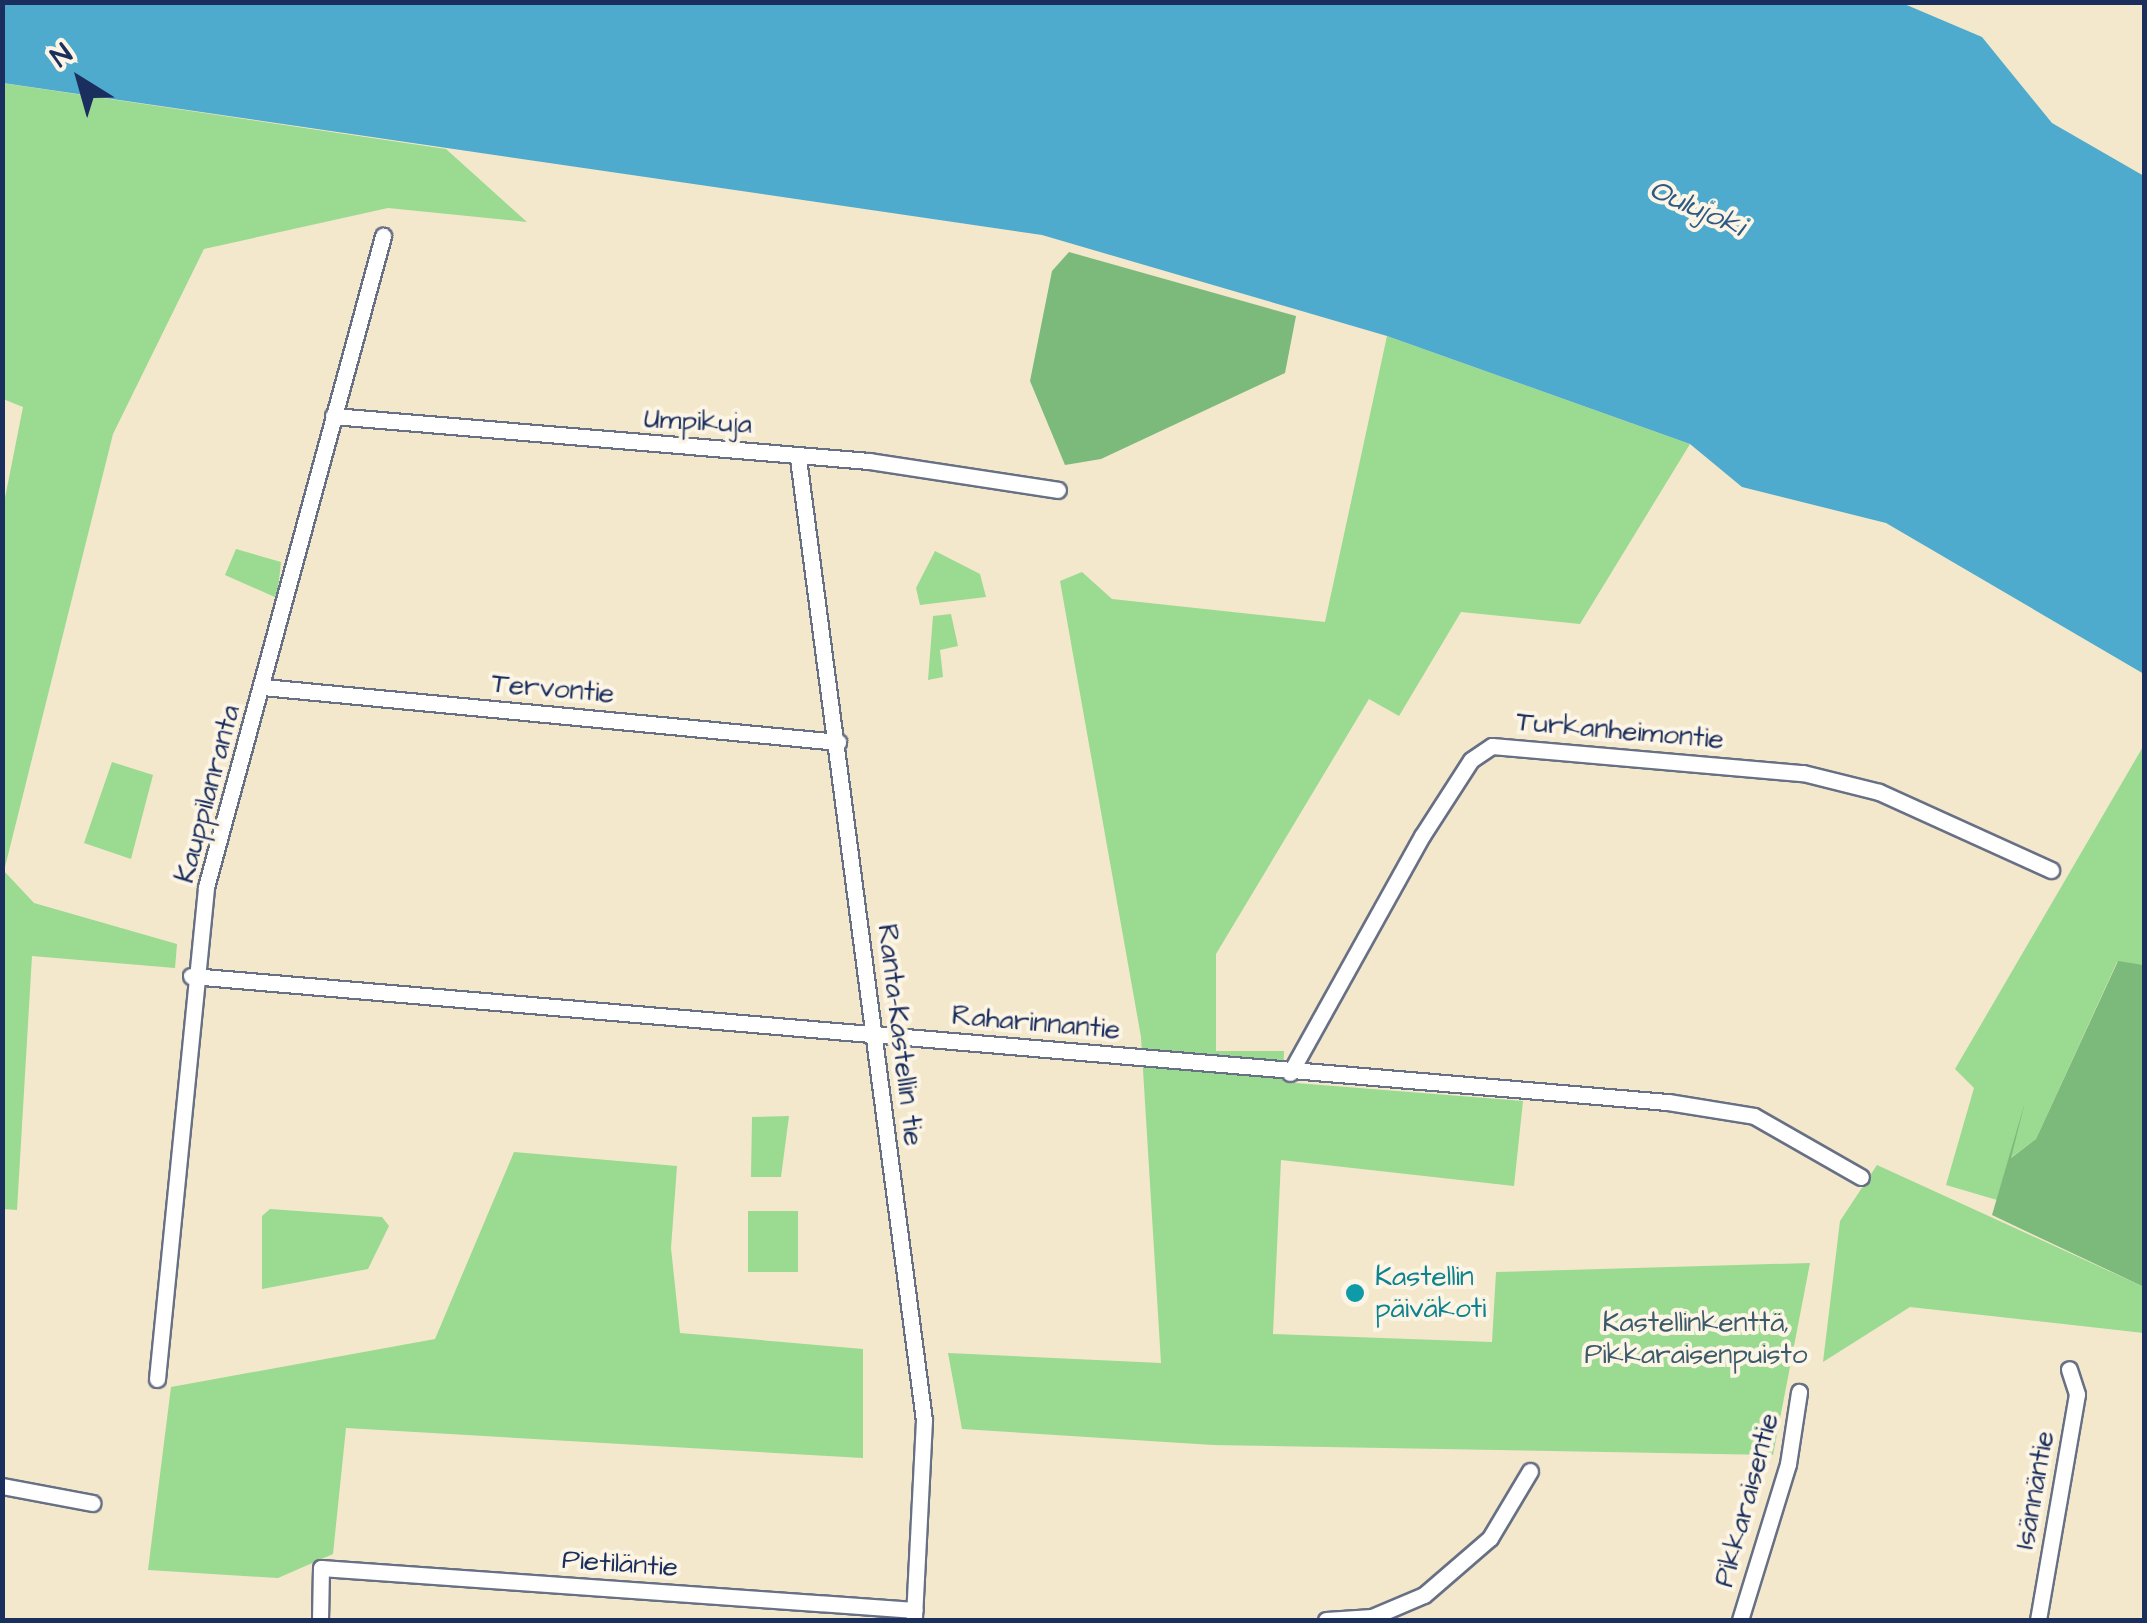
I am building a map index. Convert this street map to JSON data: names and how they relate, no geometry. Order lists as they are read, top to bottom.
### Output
{
  "streets": {
    "street": [
      "Umpikuja",
      "Tervontie",
      "Turkanheimontie",
      "Kauppilanranta",
      "Raharinnantie",
      "Ranta-Kastellin tie",
      "Isännäntie",
      "Pikkaraisentie",
      "Pietiläntie"
    ]
  },
  "crossings": [
    ["Umpikuja", "Kauppilanranta"],
    ["Umpikuja", "Ranta-Kastellin tie"],
    ["Tervontie", "Kauppilanranta"],
    ["Tervontie", "Ranta-Kastellin tie"],
    ["Turkanheimontie", "Raharinnantie"],
    ["Kauppilanranta", "Raharinnantie"],
    ["Raharinnantie", "Ranta-Kastellin tie"],
    ["Ranta-Kastellin tie", "Pietiläntie"]
  ],
  "water": ["Oulujoki"],
  "parks": ["Kastellinkenttä, Pikkaraisenpuisto"],
  "places": ["Kastellin päiväkoti"],
  "north": "top left"
}
